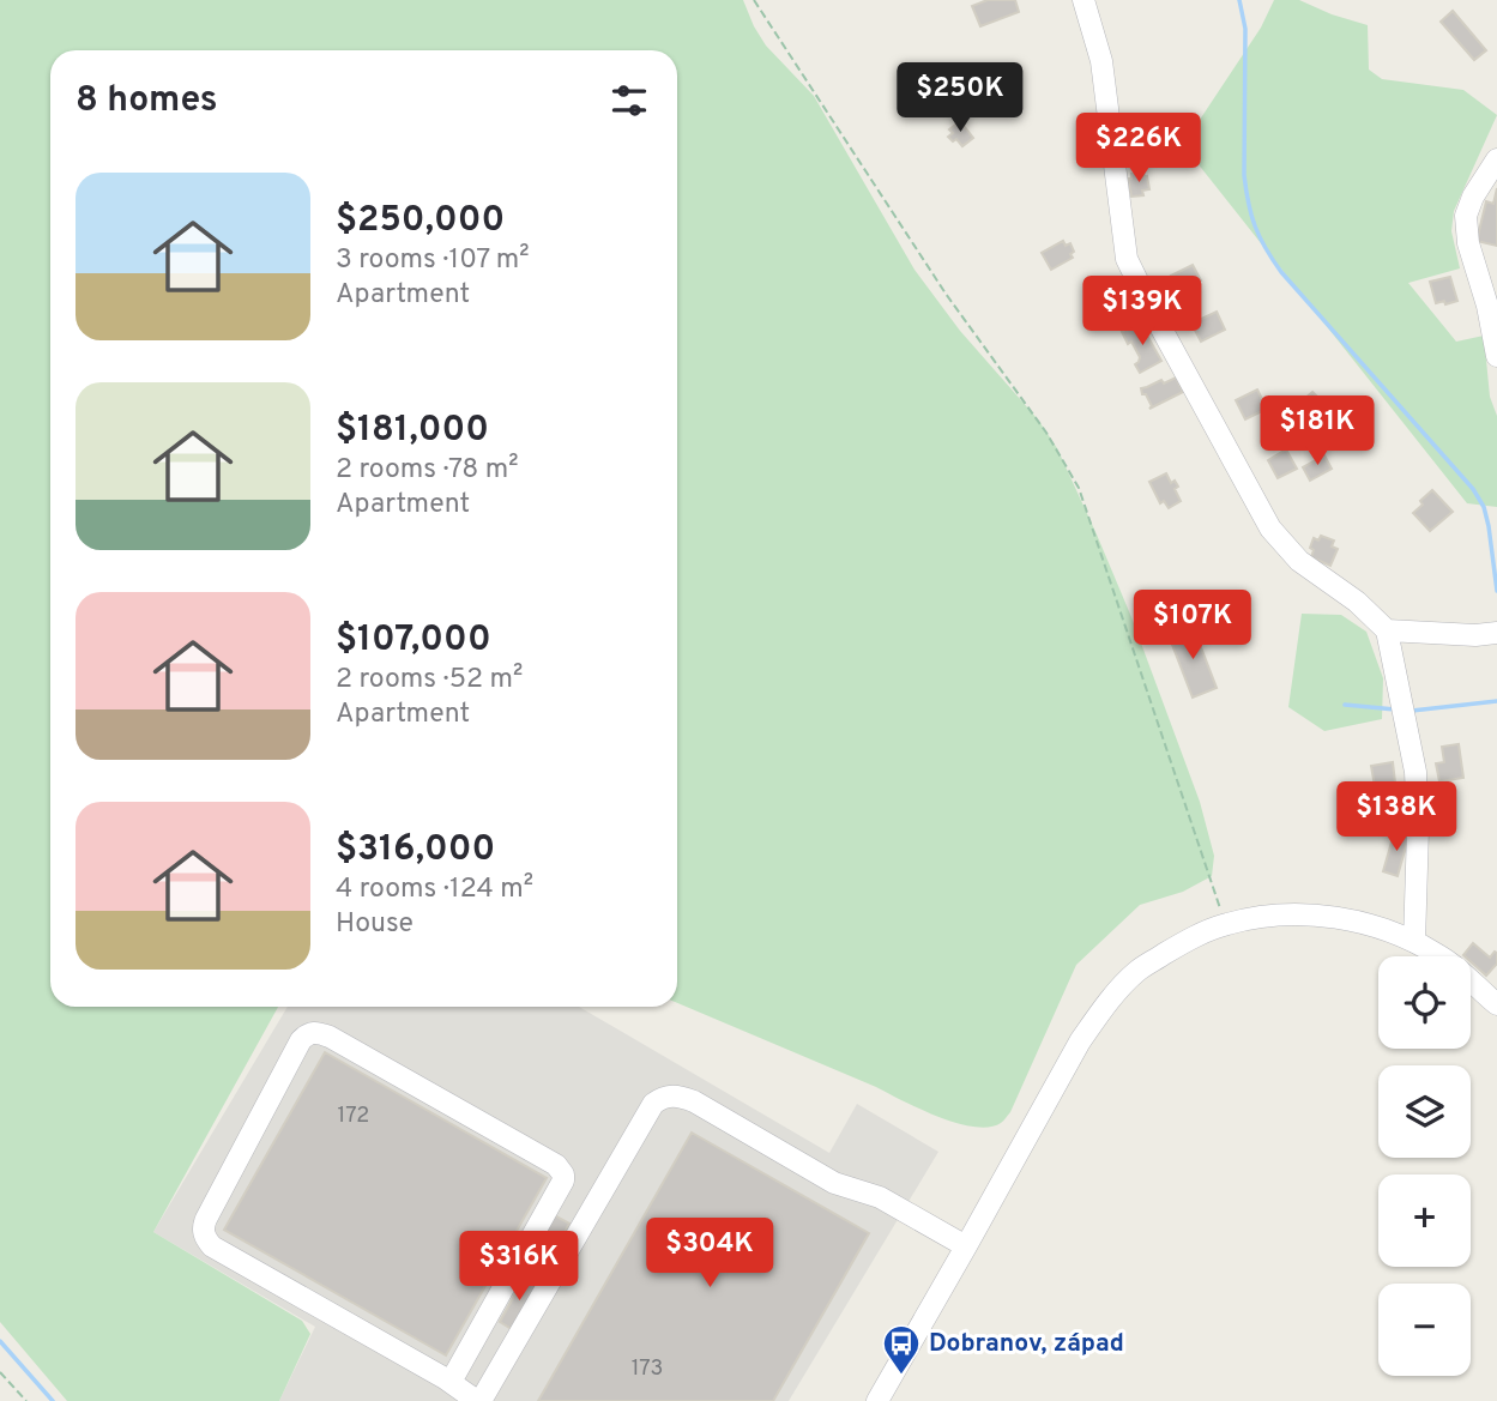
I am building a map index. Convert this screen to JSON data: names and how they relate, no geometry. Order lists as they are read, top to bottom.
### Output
{
  "places": {
    "bus stop": ["Dobranov, západ"]
  },
  "house_numbers": ["172", "173"],
  "page": {
    "heading": "8 homes",
    "price": [
      "$250K",
      "$226K",
      "$139K",
      "$181K",
      "$107K",
      "$138K",
      "$304K",
      "$316K"
    ],
    "list": [
      {
        "name": "$250,000",
        "note": "3 rooms · 107 m² · Apartment"
      },
      {
        "name": "$181,000",
        "note": "2 rooms · 78 m² · Apartment"
      },
      {
        "name": "$107,000",
        "note": "2 rooms · 52 m² · Apartment"
      },
      {
        "name": "$316,000",
        "note": "4 rooms · 124 m² · House"
      }
    ],
    "map_buttons": ["+", "−"]
  }
}
